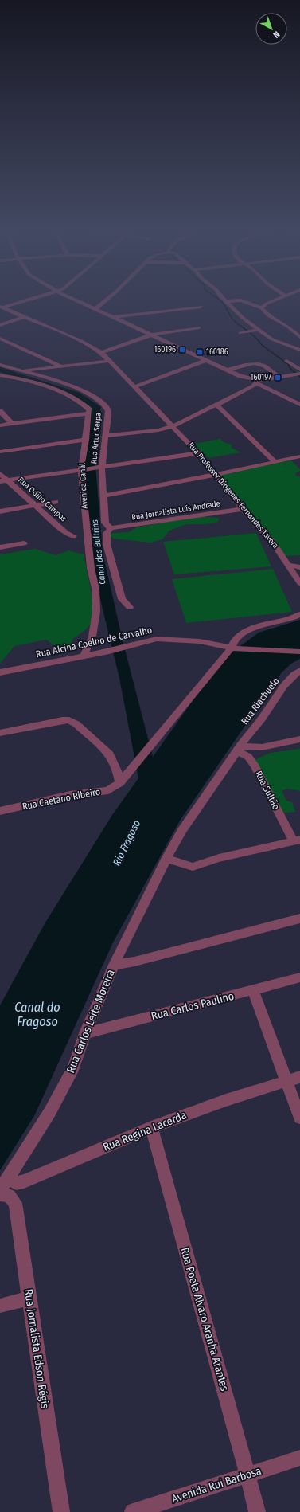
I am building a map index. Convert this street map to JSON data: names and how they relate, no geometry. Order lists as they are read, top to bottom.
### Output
{
  "streets": {
    "street": [
      "Rua Artur Serpa",
      "Avenida Canal",
      "Rua Professor Diogenes Fernandes Tavora",
      "Rua Odílio Campos",
      "Rua Jornalista Luís Andrade",
      "Rua Alcina Coelho de Carvalho",
      "Rua Riachuelo",
      "Rua Sultão",
      "Rua Caetano Ribeiro",
      "Rua Carlos Paulino",
      "Rua Carlos Leite Moreira",
      "Rua Regina Lacerda",
      "Rua Poeta Alvaro Aranha Arantes",
      "Rua Jornalista Edson Régis",
      "Avenida Rui Barbosa"
    ]
  },
  "crossings": [
    ["Rua Artur Serpa", "Rua Jornalista Luís Andrade"],
    ["Avenida Canal", "Rua Alcina Coelho de Carvalho"],
    ["Rua Professor Diogenes Fernandes Tavora", "Rua Jornalista Luís Andrade"],
    ["Rua Riachuelo", "Rua Sultão"],
    ["Rua Riachuelo", "Rua Carlos Leite Moreira"],
    ["Rua Carlos Paulino", "Rua Carlos Leite Moreira"],
    ["Rua Carlos Leite Moreira", "Rua Regina Lacerda"],
    ["Rua Regina Lacerda", "Rua Poeta Alvaro Aranha Arantes"],
    ["Rua Poeta Alvaro Aranha Arantes", "Avenida Rui Barbosa"]
  ],
  "water": ["Canal dos Bultrins", "Rio Fragoso", "Canal do Fragoso"],
  "places": {
    "transit": ["160196", "160186", "160197"]
  },
  "north": "bottom right"
}
